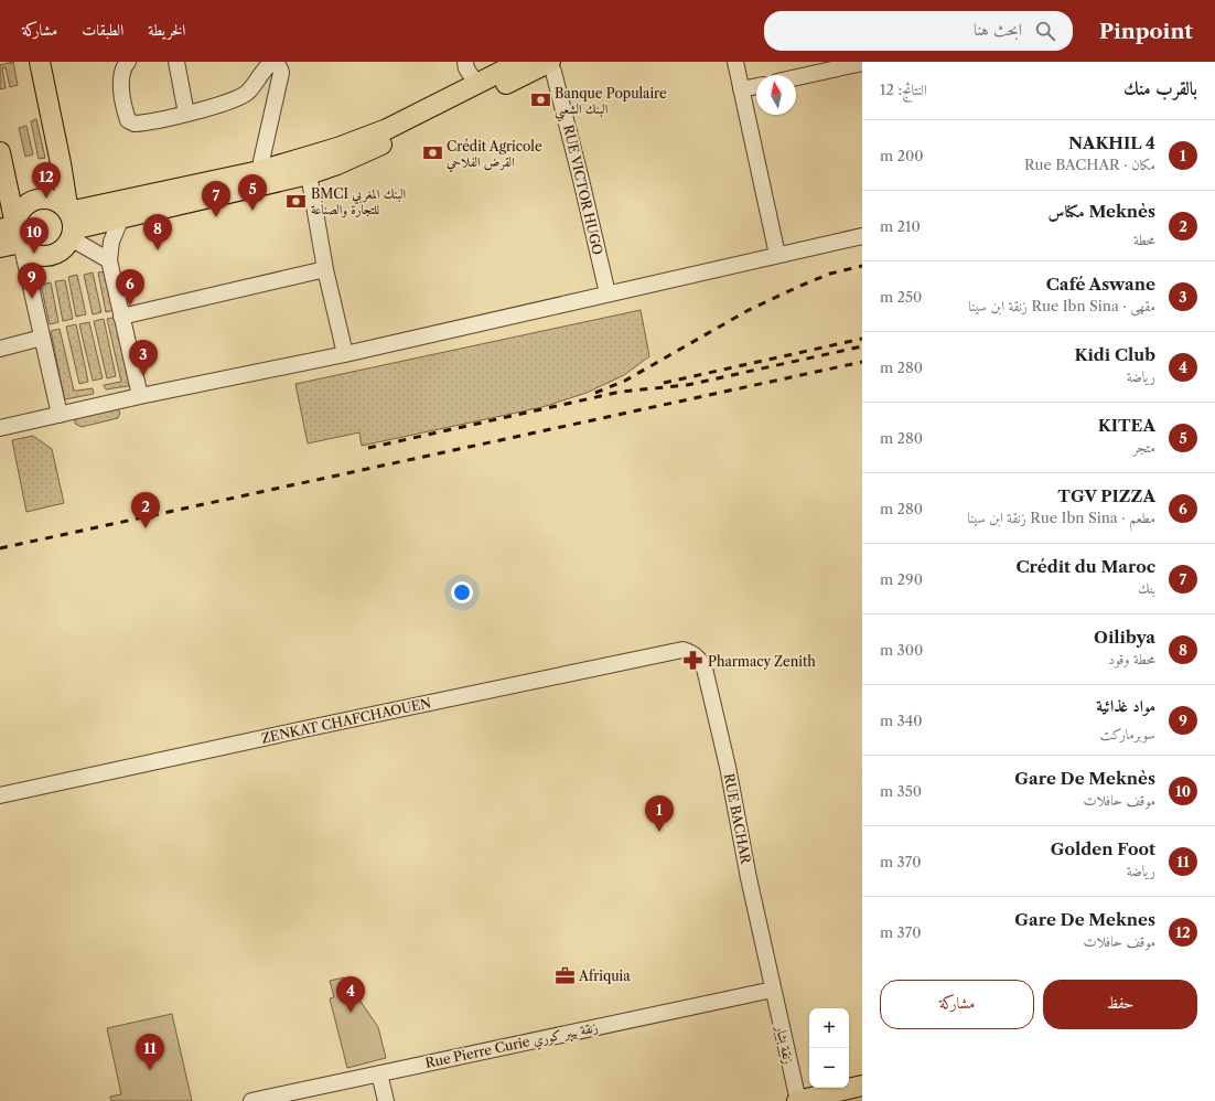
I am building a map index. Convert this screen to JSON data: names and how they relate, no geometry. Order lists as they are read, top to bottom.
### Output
{
  "streets": {
    "street": [
      "RUE VICTOR HUGO",
      "ZENKAT CHAFCHAOUEN",
      "RUE BACHAR",
      "Rue Pierre Curie زنقة بيير كوري",
      "زنقة بشار"
    ]
  },
  "crossings": [
    ["ZENKAT CHAFCHAOUEN", "RUE BACHAR"],
    ["RUE BACHAR", "Rue Pierre Curie زنقة بيير كوري"],
    ["RUE BACHAR", "زنقة بشار"],
    ["Rue Pierre Curie زنقة بيير كوري", "زنقة بشار"]
  ],
  "places": {
    "bank": ["Banque Populaire البنك الشعبي", "Crédit Agricole القرض الفلاحي", "BMCI البنك المغربي للتجارة والصناعة"],
    "pharmacy": ["Pharmacy Zenith"],
    "office": ["Afriquia"]
  },
  "north": "top",
  "page": {
    "header": "Pinpoint",
    "search": "ابحث هنا",
    "nav": ["الخريطة", "الطبقات", "مشاركة"],
    "heading": ["بالقرب منك", "النتائج: 12"],
    "list": [
      {
        "mark": "1",
        "name": "NAKHIL 4",
        "note": "مكان · Rue BACHAR",
        "value": "200 m"
      },
      {
        "mark": "2",
        "name": "Meknès مكناس",
        "note": "محطة",
        "value": "210 m"
      },
      {
        "mark": "3",
        "name": "Café Aswane",
        "note": "مقهى · Rue Ibn Sina زنقة ابن سينا",
        "value": "250 m"
      },
      {
        "mark": "4",
        "name": "Kidi Club",
        "note": "رياضة",
        "value": "280 m"
      },
      {
        "mark": "5",
        "name": "KITEA",
        "note": "متجر",
        "value": "280 m"
      },
      {
        "mark": "6",
        "name": "TGV PIZZA",
        "note": "مطعم · Rue Ibn Sina زنقة ابن سينا",
        "value": "280 m"
      },
      {
        "mark": "7",
        "name": "Crédit du Maroc",
        "note": "بنك",
        "value": "290 m"
      },
      {
        "mark": "8",
        "name": "Oilibya",
        "note": "محطة وقود",
        "value": "300 m"
      },
      {
        "mark": "9",
        "name": "مواد غذائية",
        "note": "سوبرماركت",
        "value": "340 m"
      },
      {
        "mark": "10",
        "name": "Gare De Meknès",
        "note": "موقف حافلات",
        "value": "350 m"
      },
      {
        "mark": "11",
        "name": "Golden Foot",
        "note": "رياضة",
        "value": "370 m"
      },
      {
        "mark": "12",
        "name": "Gare De Meknes",
        "note": "موقف حافلات",
        "value": "370 m"
      }
    ],
    "pins": [
      "12",
      "5",
      "7",
      "8",
      "10",
      "9",
      "6",
      "3",
      "2",
      "1",
      "4",
      "11"
    ],
    "buttons": ["حفظ", "مشاركة"],
    "map_buttons": ["+", "−"]
  }
}
